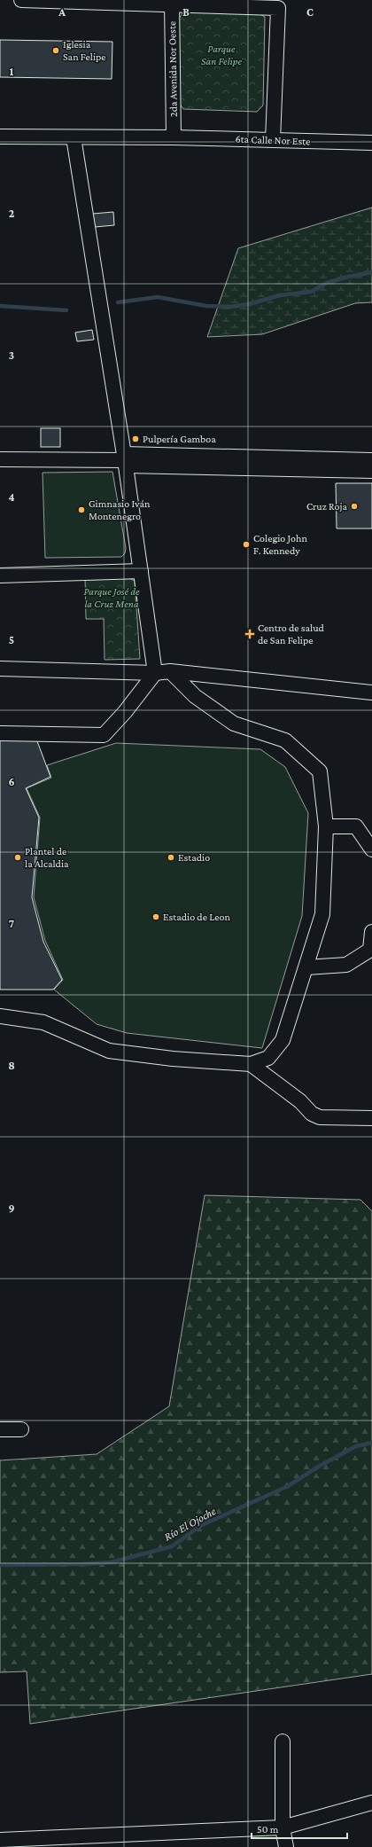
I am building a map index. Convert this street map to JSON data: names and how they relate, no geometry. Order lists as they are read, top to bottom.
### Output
{
  "streets": {
    "street": ["2da Avenida Nor Oeste", "6ta Calle Nor Este"]
  },
  "crossings": [
    ["2da Avenida Nor Oeste", "6ta Calle Nor Este"]
  ],
  "water": ["Río El Ojoche"],
  "parks": ["Parque San Felipe", "Parque José de la Cruz Mena"],
  "places": {
    "other": [
      "Iglesia San Felipe",
      "Pulpería Gamboa",
      "Cruz Roja",
      "Gimnasio Iván Montenegro",
      "Colegio John F. Kennedy",
      "Plantel de la Alcaldia",
      "Estadio",
      "Estadio de Leon"
    ],
    "health": ["Centro de salud de San Felipe"]
  },
  "scale_bar": "50 m",
  "grid": {
    "columns": ["A", "B", "C"],
    "rows": [
      "1",
      "2",
      "3",
      "4",
      "5",
      "6",
      "7",
      "8",
      "9"
    ]
  }
}
